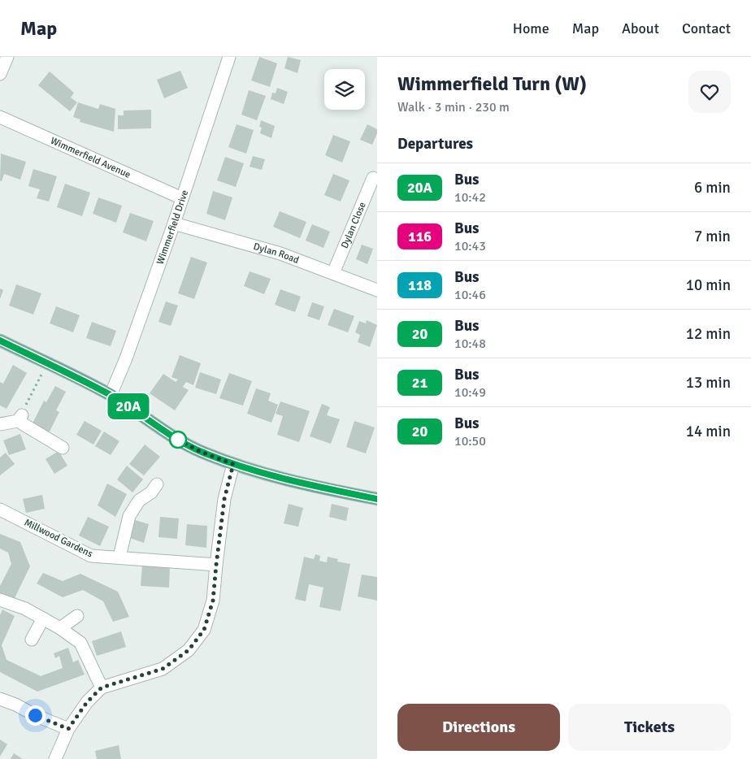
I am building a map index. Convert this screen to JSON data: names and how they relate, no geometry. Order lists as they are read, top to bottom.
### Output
{
  "streets": {
    "street": [
      "Wimmerfield Avenue",
      "Dylan Close",
      "Wimmerfield Drive",
      "Dylan Road",
      "Millwood Gardens"
    ]
  },
  "crossings": [
    ["Wimmerfield Avenue", "Wimmerfield Drive"],
    ["Dylan Close", "Dylan Road"],
    ["Wimmerfield Drive", "Dylan Road"]
  ],
  "lines": ["bus line 20A"],
  "page": {
    "header": "Map",
    "nav": [
      "Home",
      "Map",
      "About",
      "Contact"
    ],
    "on_map": "20A",
    "heading": [
      ["Wimmerfield Turn (W)", "Walk · 3 min · 230 m"],
      "Departures"
    ],
    "list": [
      {
        "mark": "20A",
        "name": "Bus",
        "note": "10:42",
        "value": "6 min"
      },
      {
        "mark": "116",
        "name": "Bus",
        "note": "10:43",
        "value": "7 min"
      },
      {
        "mark": "118",
        "name": "Bus",
        "note": "10:46",
        "value": "10 min"
      },
      {
        "mark": "20",
        "name": "Bus",
        "note": "10:48",
        "value": "12 min"
      },
      {
        "mark": "21",
        "name": "Bus",
        "note": "10:49",
        "value": "13 min"
      },
      {
        "mark": "20",
        "name": "Bus",
        "note": "10:50",
        "value": "14 min"
      }
    ],
    "buttons": ["Directions", "Tickets"]
  }
}
